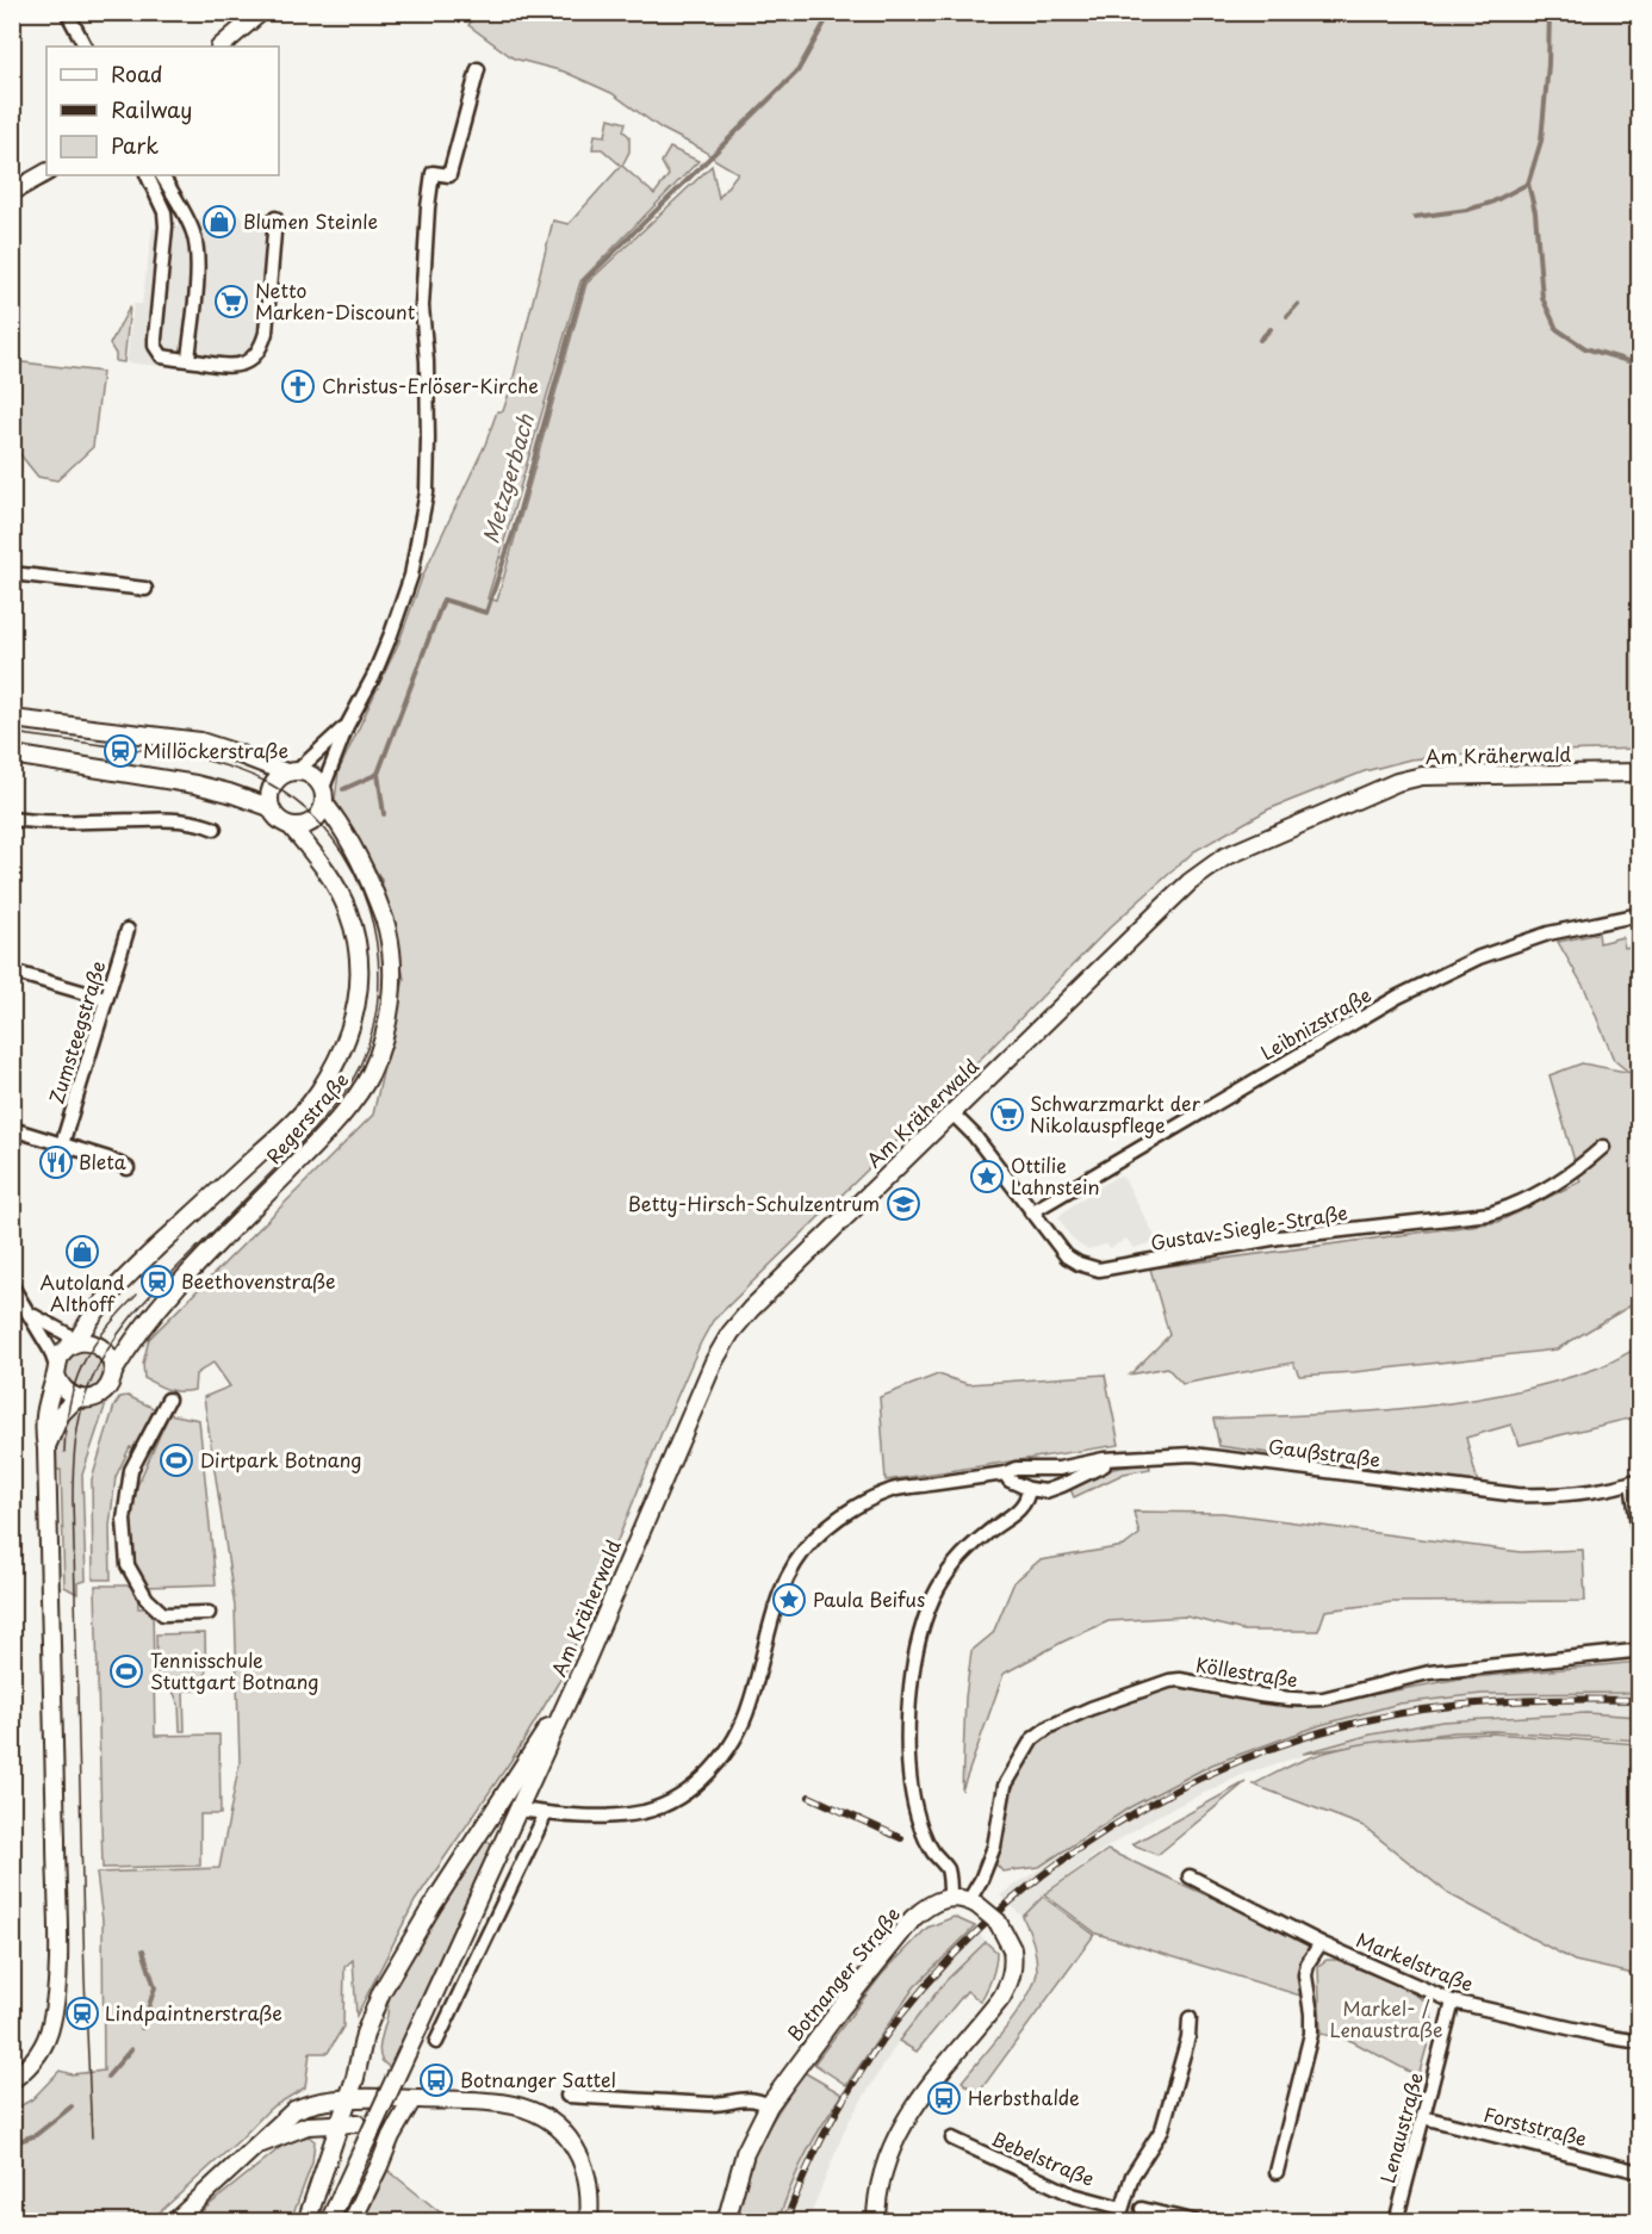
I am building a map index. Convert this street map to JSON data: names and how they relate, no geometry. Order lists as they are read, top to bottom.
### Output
{
  "streets": {
    "main road": ["Am Kräherwald", "Regerstraße", "Botnanger Straße"],
    "street": [
      "Leibnizstraße",
      "Zumsteegstraße",
      "Gustav-Siegle-Straße",
      "Gaußstraße",
      "Köllestraße",
      "Markelstraße",
      "Forststraße",
      "Lenaustraße",
      "Bebelstraße"
    ]
  },
  "crossings": [
    ["Am Kräherwald", "Gustav-Siegle-Straße"],
    ["Am Kräherwald", "Gaußstraße"],
    ["Leibnizstraße", "Gustav-Siegle-Straße"],
    ["Markelstraße", "Lenaustraße"],
    ["Forststraße", "Lenaustraße"]
  ],
  "water": ["Metzgerbach"],
  "parks": ["Markel- / Lenaustraße"],
  "places": {
    "shop": ["Blumen Steinle", "Autoland Althoff"],
    "supermarket": ["Netto Marken-Discount", "Schwarzmarkt der Nikolauspflege"],
    "church": ["Christus-Erlöser-Kirche"],
    "station": ["Millöckerstraße", "Beethovenstraße", "Lindpaintnerstraße"],
    "restaurant": ["Bleta"],
    "place": ["Ottilie Lahnstein", "Paula Beifus"],
    "school or university": ["Betty-Hirsch-Schulzentrum"],
    "sports": ["Dirtpark Botnang", "Tennisschule Stuttgart Botnang"],
    "bus stop": ["Botnanger Sattel", "Herbsthalde"]
  },
  "legend": ["Road", "Railway", "Park"]
}
